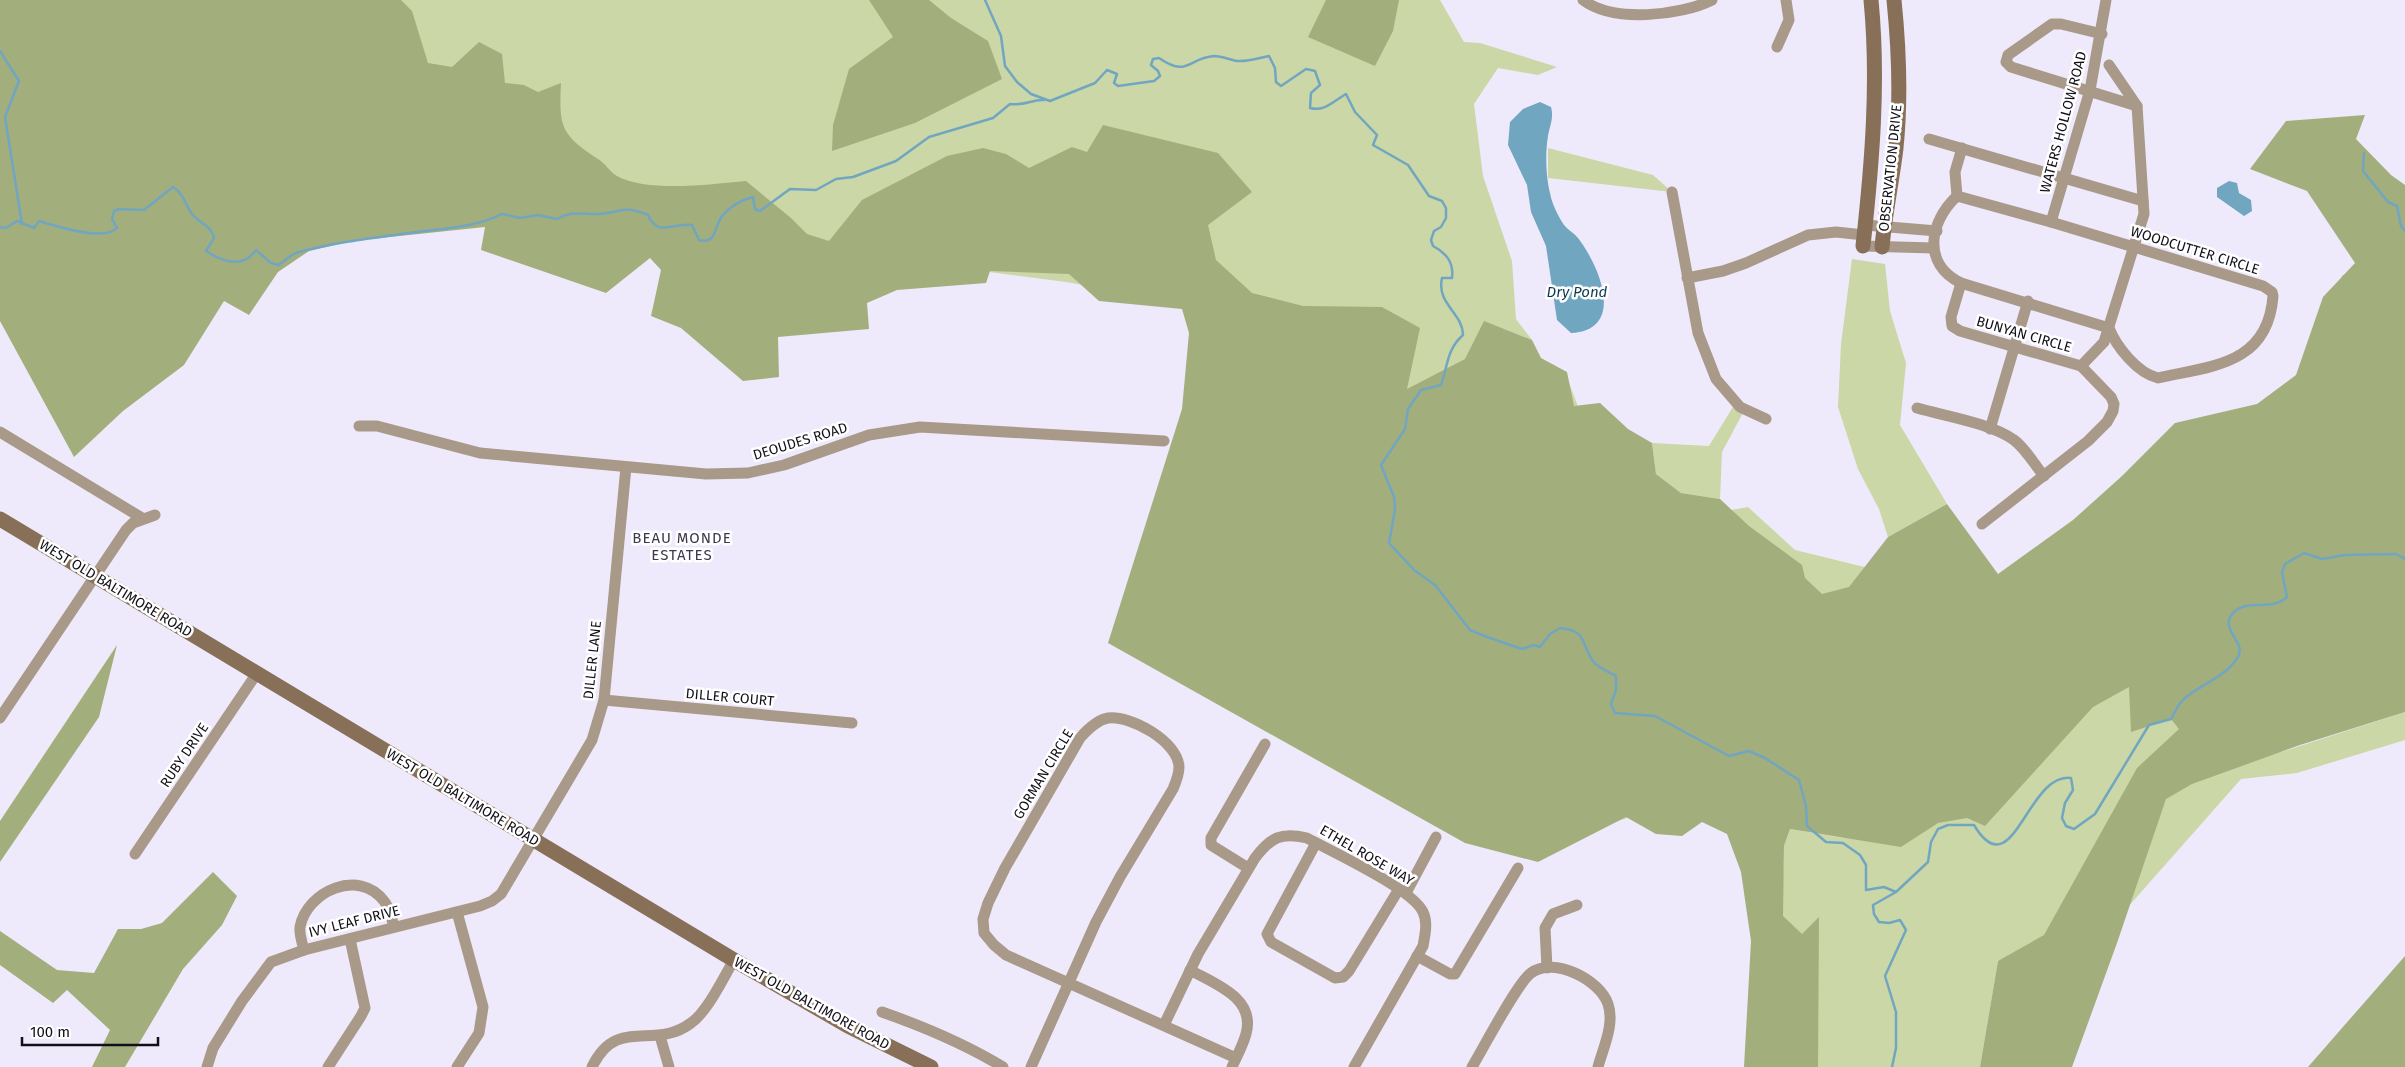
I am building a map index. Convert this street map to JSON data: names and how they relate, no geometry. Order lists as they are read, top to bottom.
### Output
{
  "streets": {
    "street": [
      "WATERS HOLLOW ROAD",
      "OBSERVATION DRIVE",
      "WOODCUTTER CIRCLE",
      "BUNYAN CIRCLE",
      "DEOUDES ROAD",
      "WEST OLD BALTIMORE ROAD",
      "DILLER LANE",
      "DILLER COURT",
      "RUBY DRIVE",
      "GORMAN CIRCLE",
      "ETHEL ROSE WAY",
      "IVY LEAF DRIVE"
    ]
  },
  "crossings": [
    ["WATERS HOLLOW ROAD", "WOODCUTTER CIRCLE"],
    ["DEOUDES ROAD", "DILLER LANE"],
    ["WEST OLD BALTIMORE ROAD", "DILLER LANE"],
    ["WEST OLD BALTIMORE ROAD", "RUBY DRIVE"],
    ["WEST OLD BALTIMORE ROAD", "IVY LEAF DRIVE"],
    ["DILLER LANE", "DILLER COURT"],
    ["DILLER LANE", "IVY LEAF DRIVE"],
    ["GORMAN CIRCLE", "ETHEL ROSE WAY"]
  ],
  "districts": ["BEAU MONDE ESTATES"],
  "water": ["Dry Pond"],
  "scale_bar": "100 m"
}
